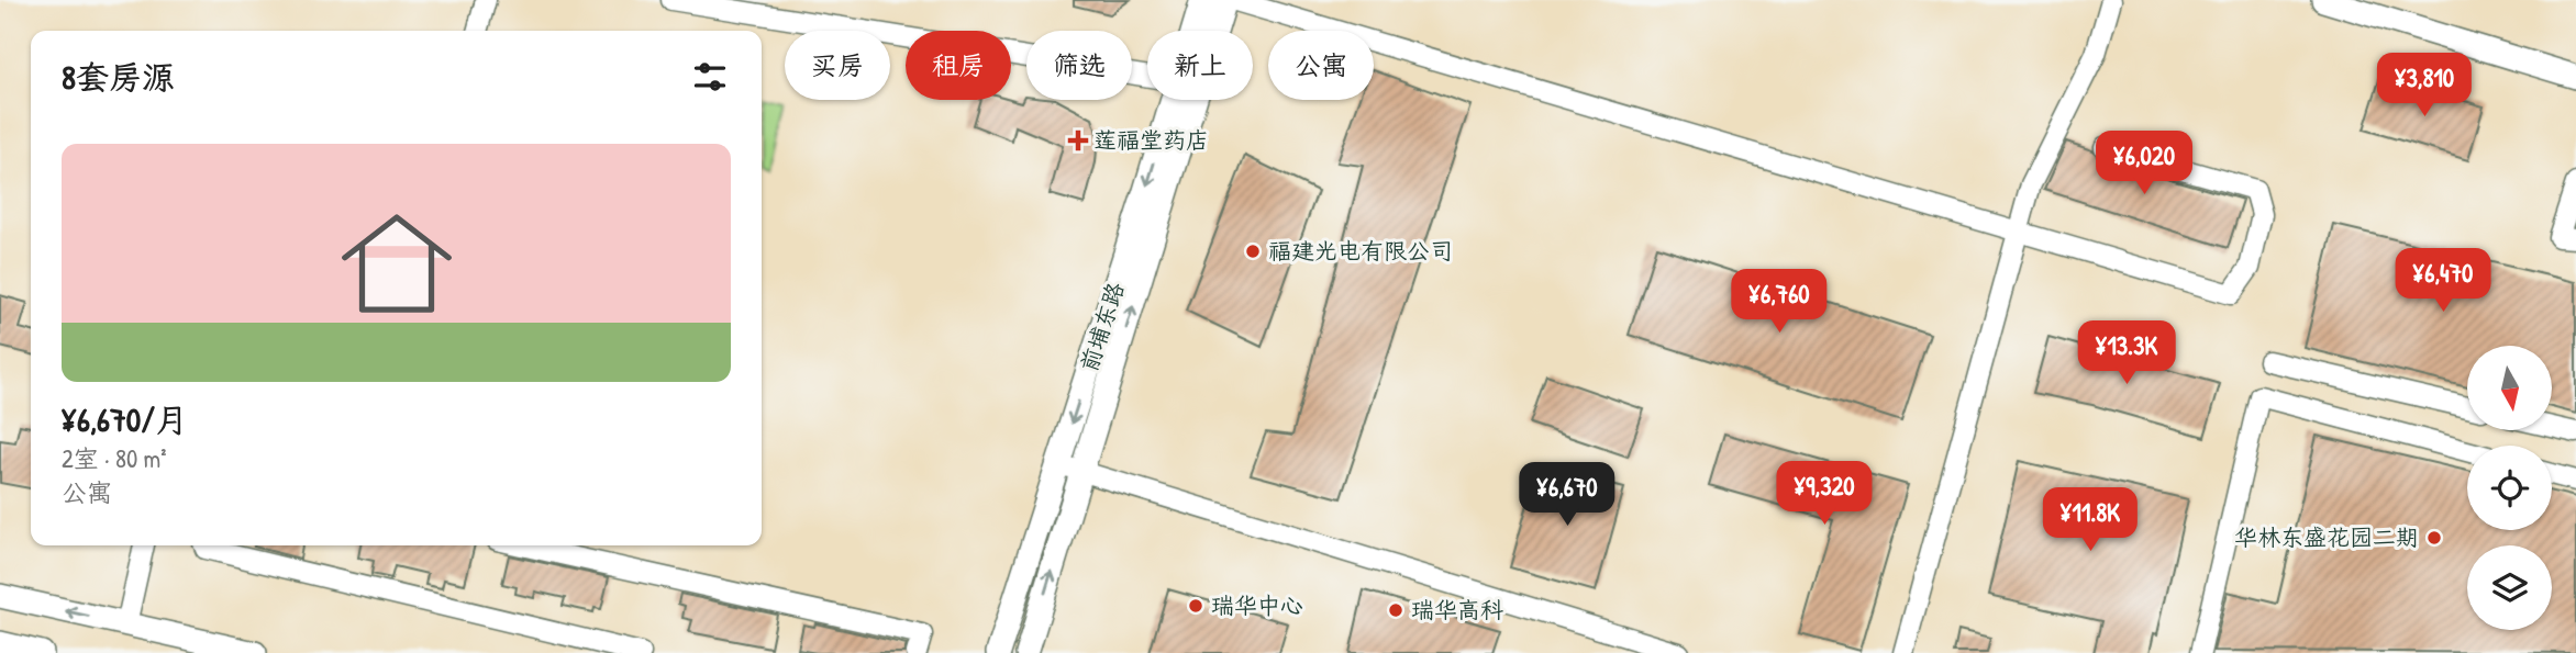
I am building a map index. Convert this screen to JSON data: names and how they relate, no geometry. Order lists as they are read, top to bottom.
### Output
{
  "streets": {
    "main road": ["前埔东路"]
  },
  "places": {
    "health": ["莲福堂药店"],
    "other": [
      "福建光电有限公司",
      "华林东盛花园二期",
      "瑞华中心",
      "瑞华高科"
    ]
  },
  "north": "bottom",
  "page": {
    "chip": [
      "买房",
      "租房",
      "筛选",
      "新上",
      "公寓"
    ],
    "heading": "8套房源",
    "price": [
      "¥3,810",
      "¥6,020",
      "¥6,470",
      "¥6,760",
      "¥13.3K",
      "¥9,320",
      "¥6,670",
      "¥11.8K"
    ],
    "list": [
      {
        "name": "¥6,670/月",
        "note": "2室 · 80 m² · 公寓"
      }
    ]
  }
}
